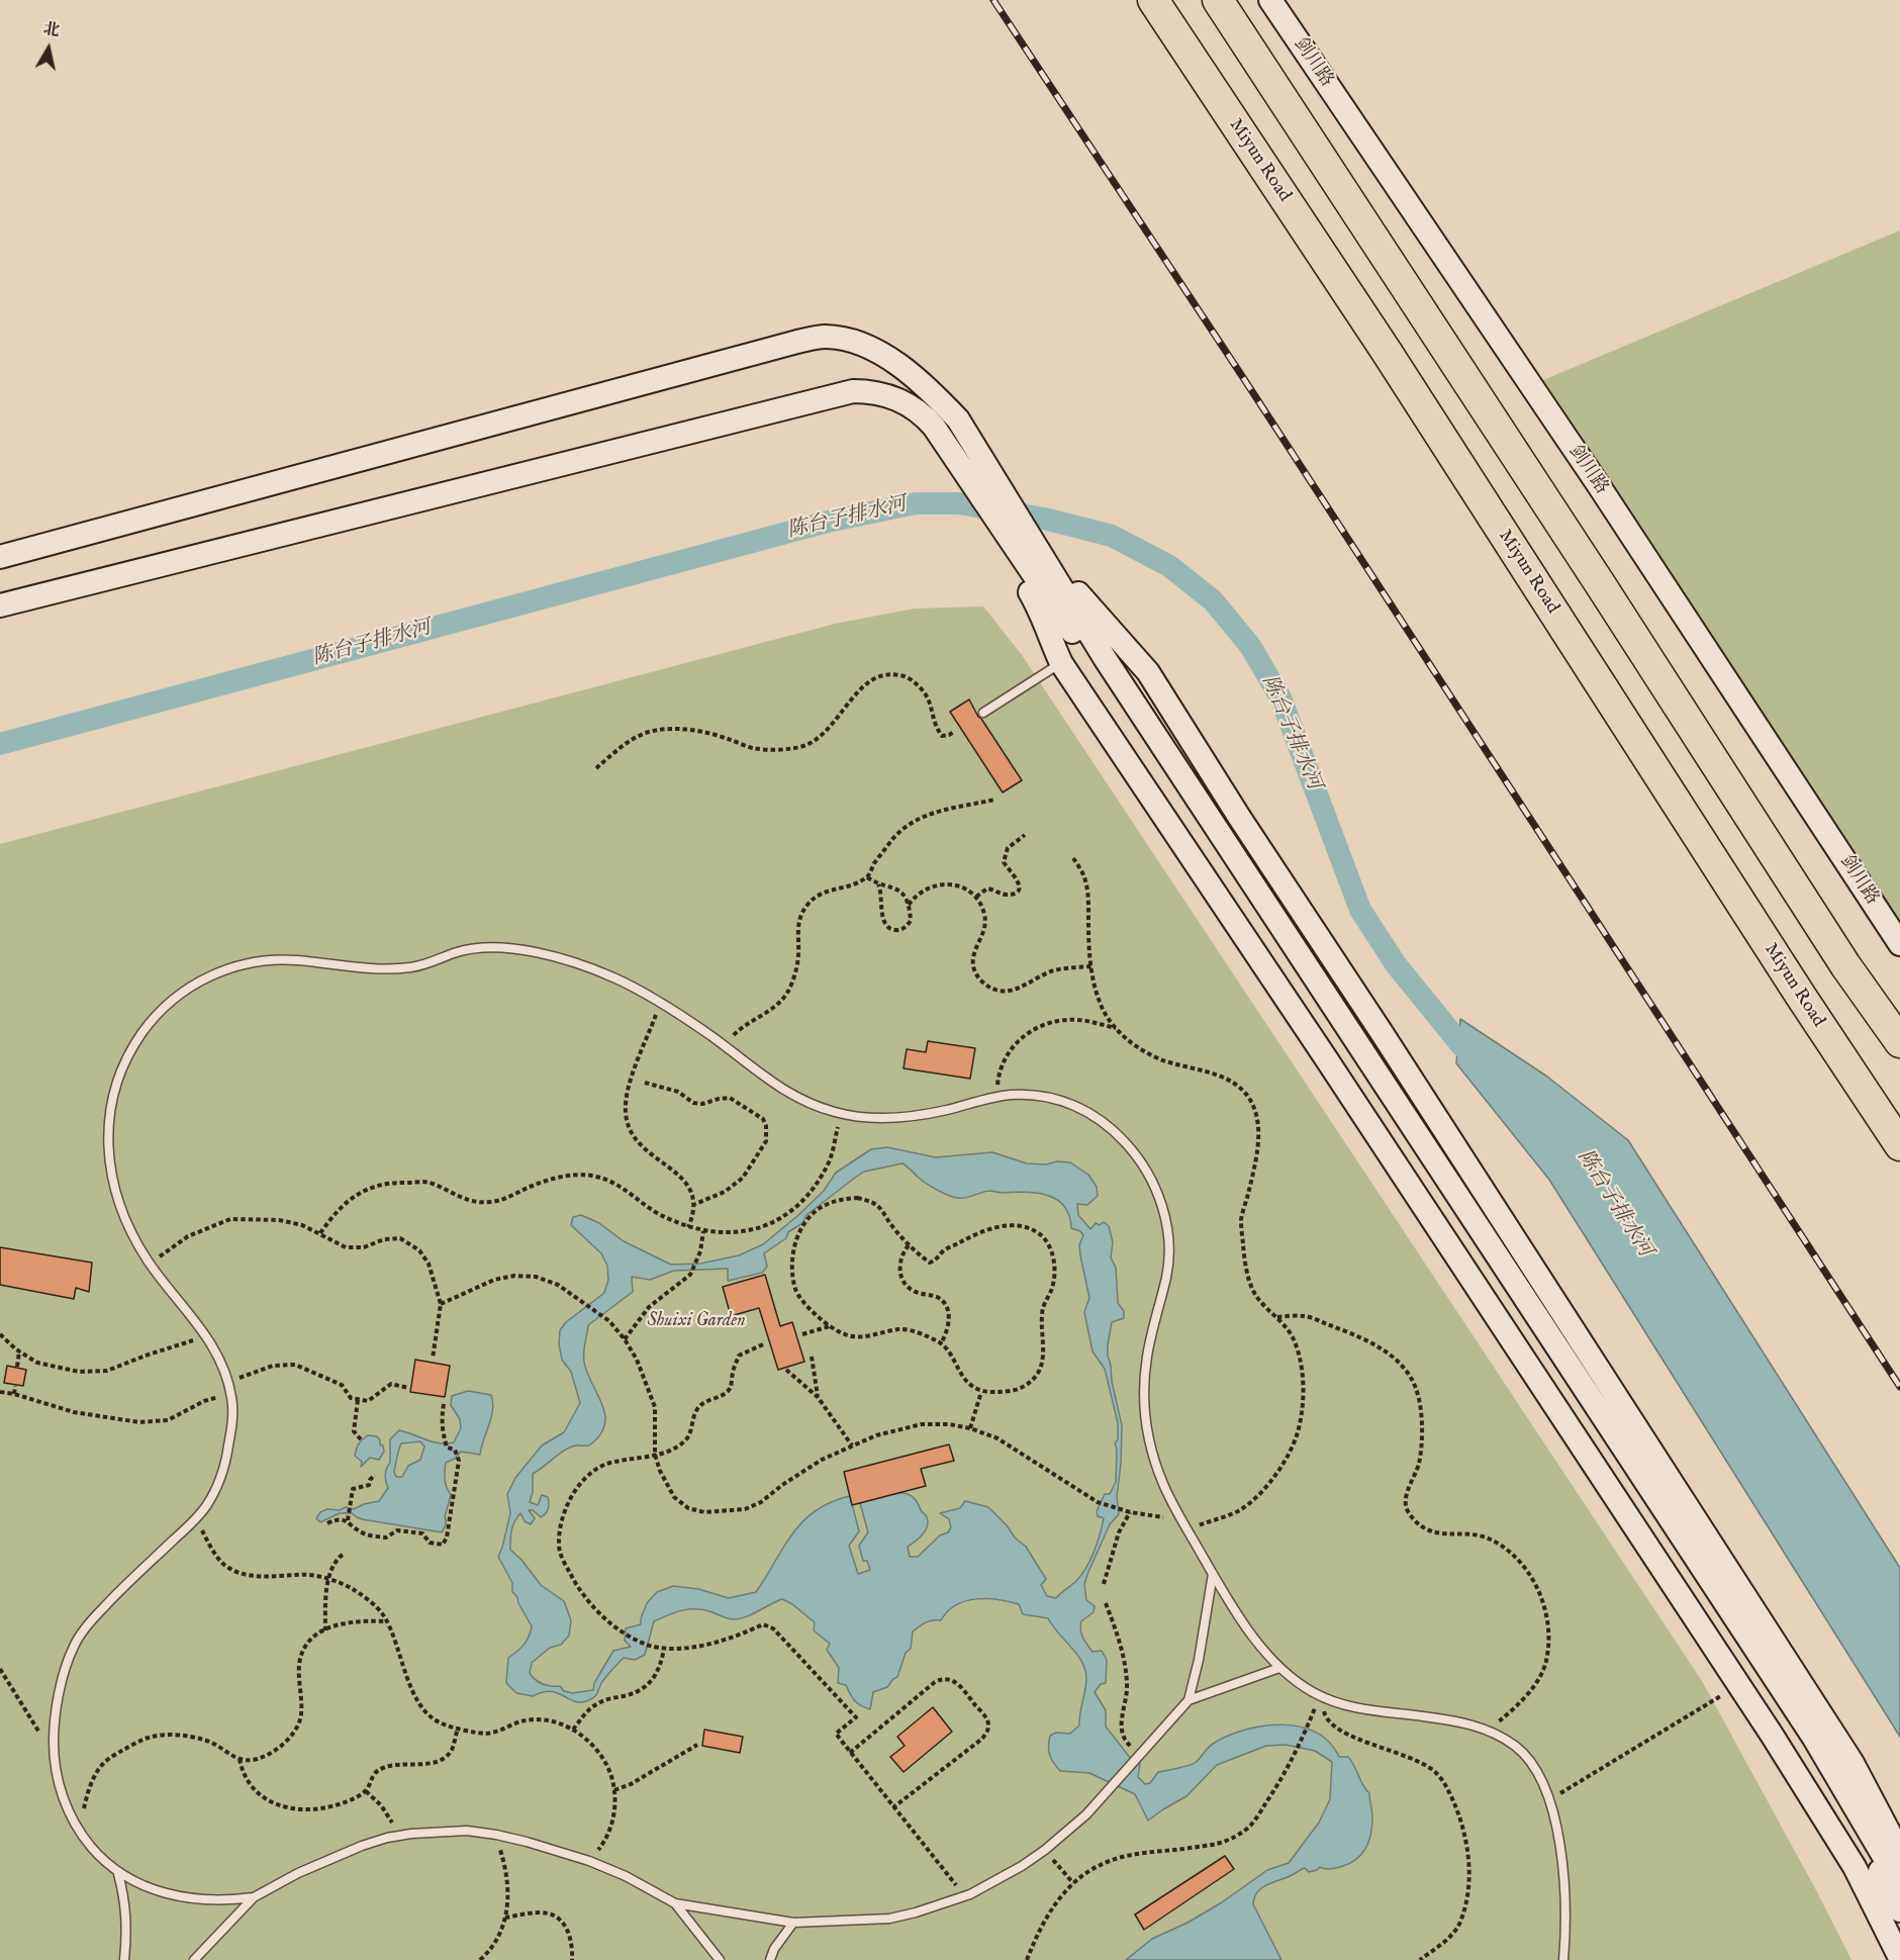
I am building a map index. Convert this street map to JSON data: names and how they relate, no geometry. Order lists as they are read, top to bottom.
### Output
{
  "streets": {
    "highway": ["Miyun Road"],
    "street": ["剑川路"]
  },
  "water": ["陈台子排水河"],
  "parks": ["Shuixi Garden"],
  "north": "top"
}
